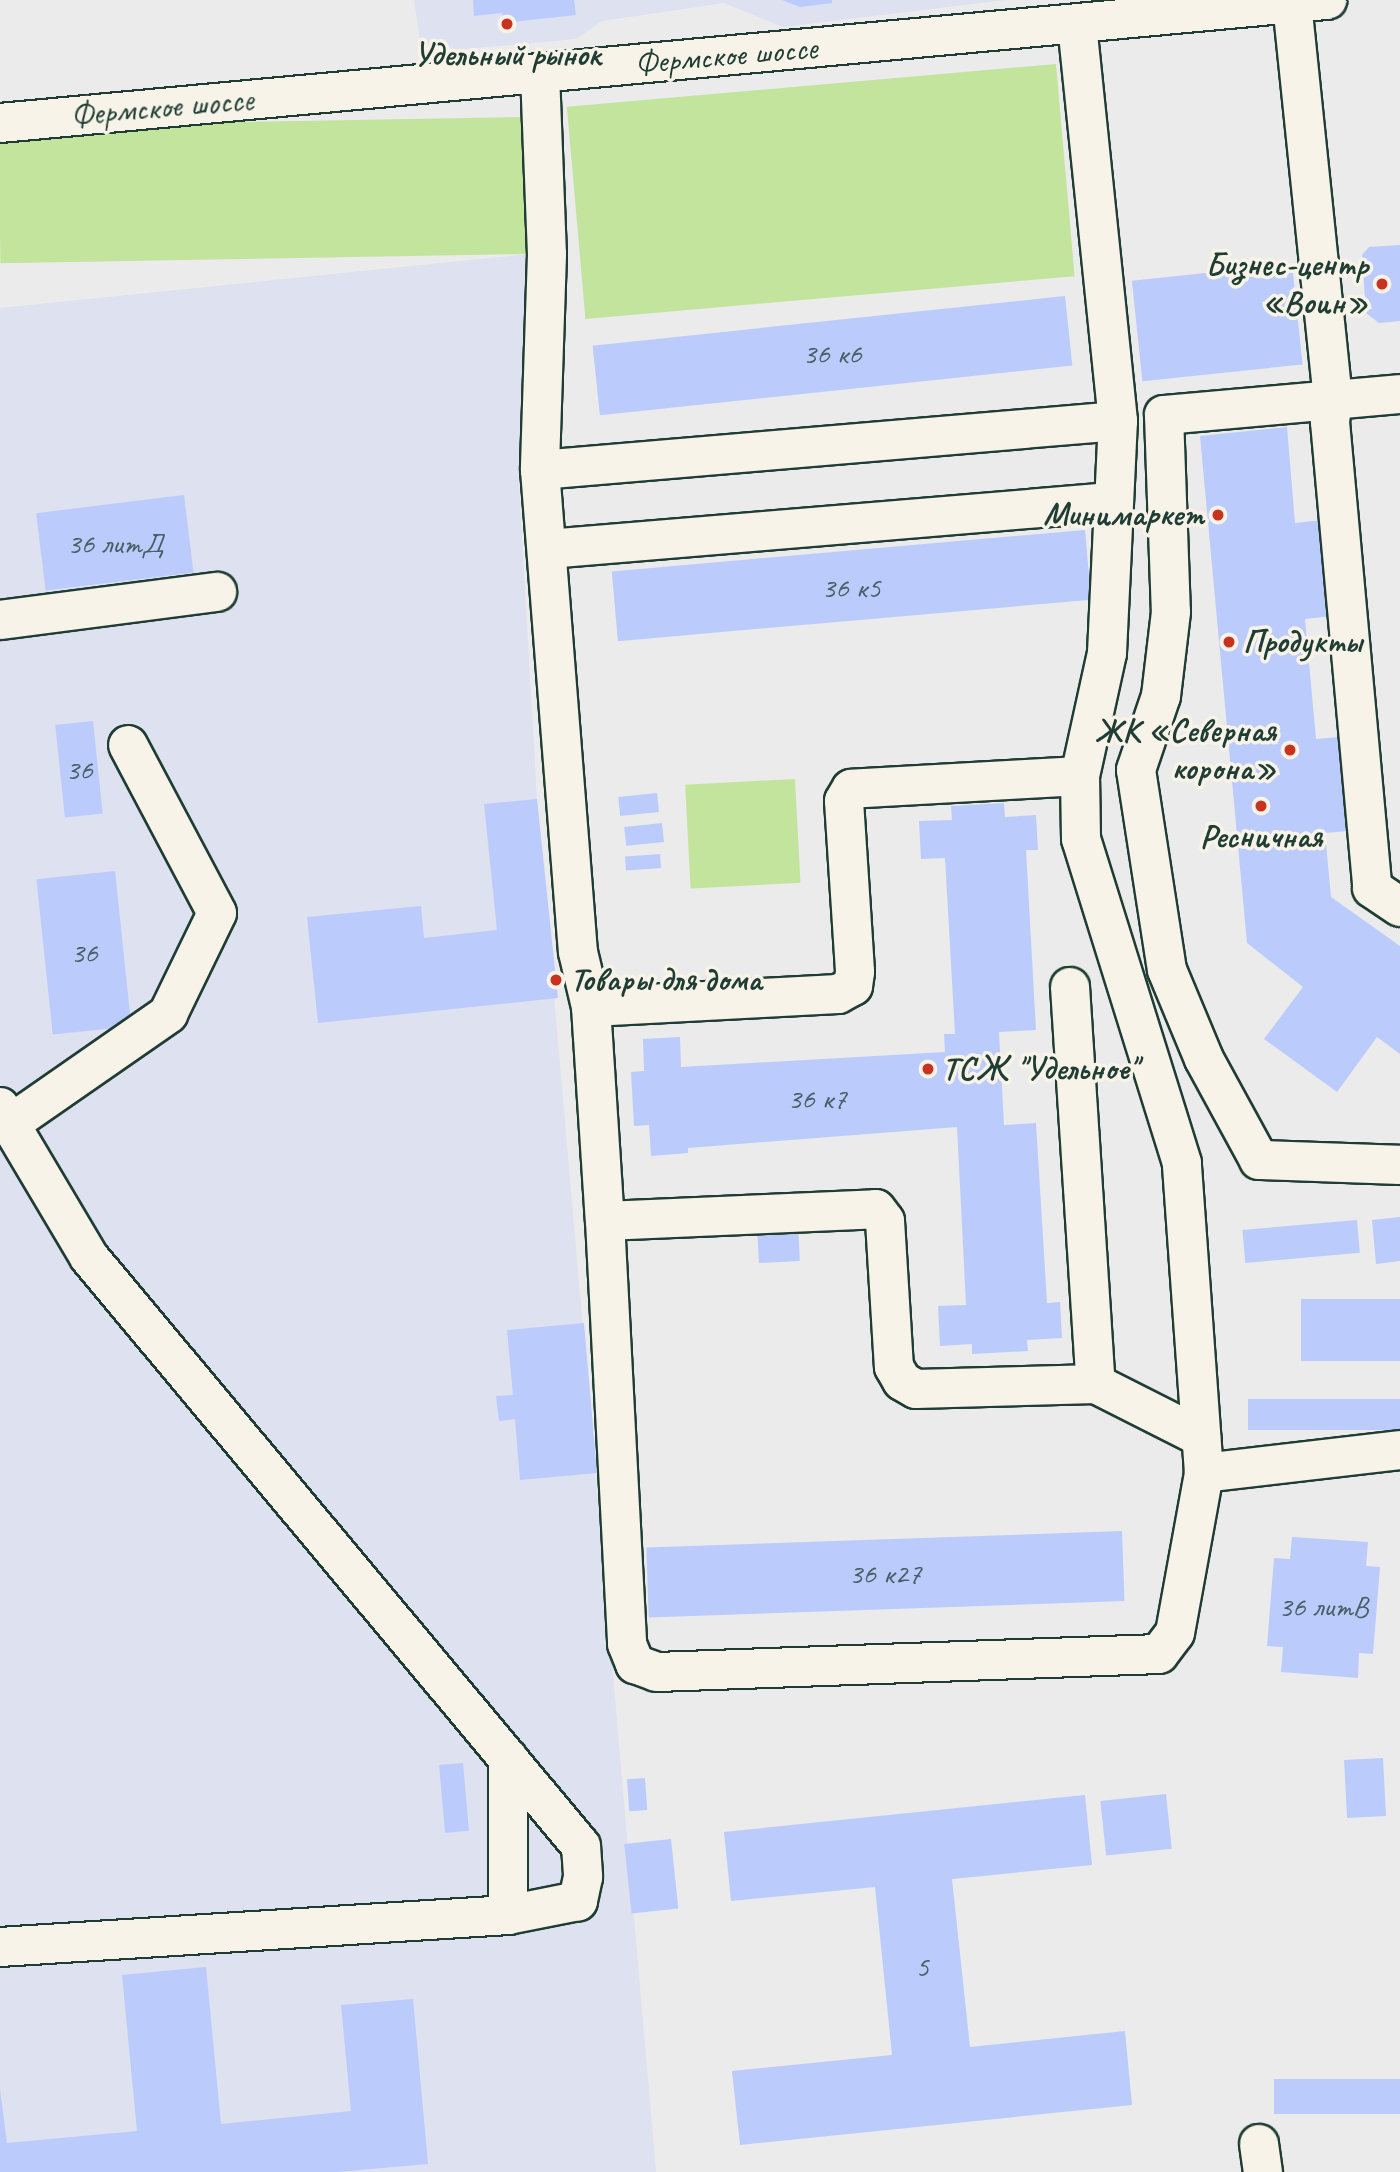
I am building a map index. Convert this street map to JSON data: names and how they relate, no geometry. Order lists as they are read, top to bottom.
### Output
{
  "streets": {
    "street": ["Фермское шоссе"]
  },
  "places": [
    "Удельный рынок",
    "Бизнес-центр «Воин»",
    "Минимаркет",
    "Продукты",
    "ЖК «Северная корона»",
    "Ресничная",
    "Товары для дома",
    "ТСЖ \"Удельное\""
  ],
  "house_numbers": [
    "36 к6",
    "36 литД",
    "36 к5",
    "36",
    "36",
    "36 к7",
    "36 к27",
    "36 литВ",
    "5"
  ]
}
